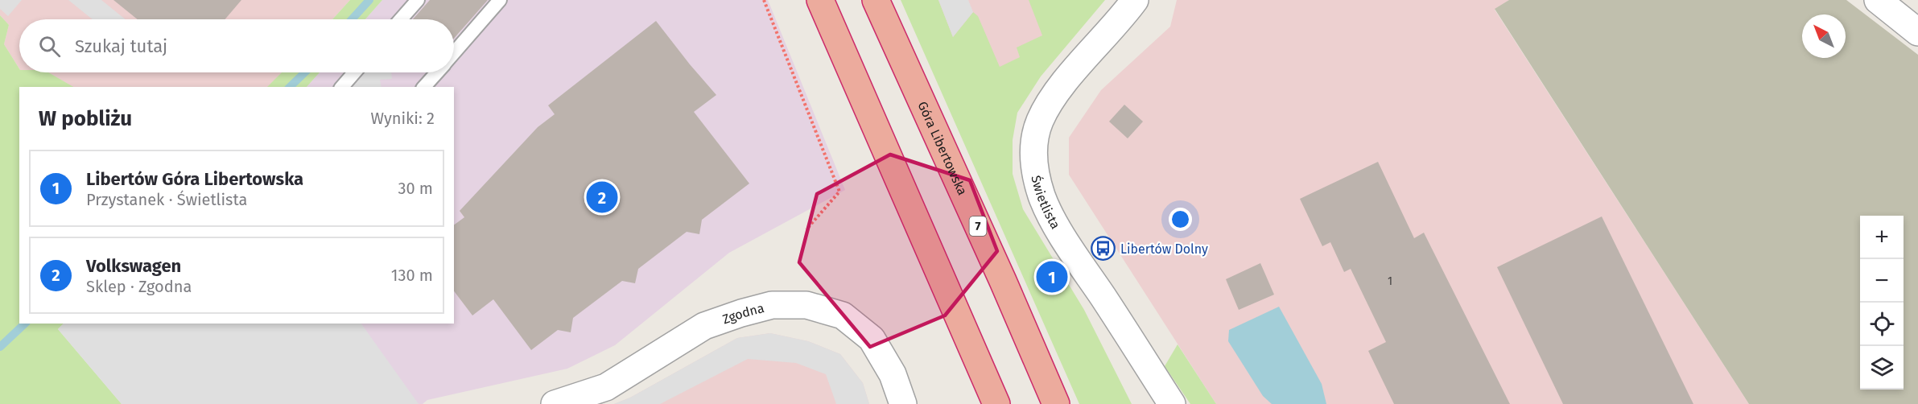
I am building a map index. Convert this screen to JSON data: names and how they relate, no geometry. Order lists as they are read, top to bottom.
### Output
{
  "streets": {
    "highway": ["Góra Libertowska", "7"],
    "street": ["Świetlista", "Zgodna"]
  },
  "places": {
    "bus stop": ["Libertów Dolny"]
  },
  "house_numbers": ["1"],
  "north": "top left",
  "page": {
    "search": "Szukaj tutaj",
    "heading": ["W pobliżu", "Wyniki: 2"],
    "list": [
      {
        "mark": "1",
        "name": "Libertów Góra Libertowska",
        "note": "Przystanek · Świetlista",
        "value": "30 m"
      },
      {
        "mark": "2",
        "name": "Volkswagen",
        "note": "Sklep · Zgodna",
        "value": "130 m"
      }
    ],
    "pins": ["2", "1"],
    "map_buttons": ["+", "−"]
  }
}
